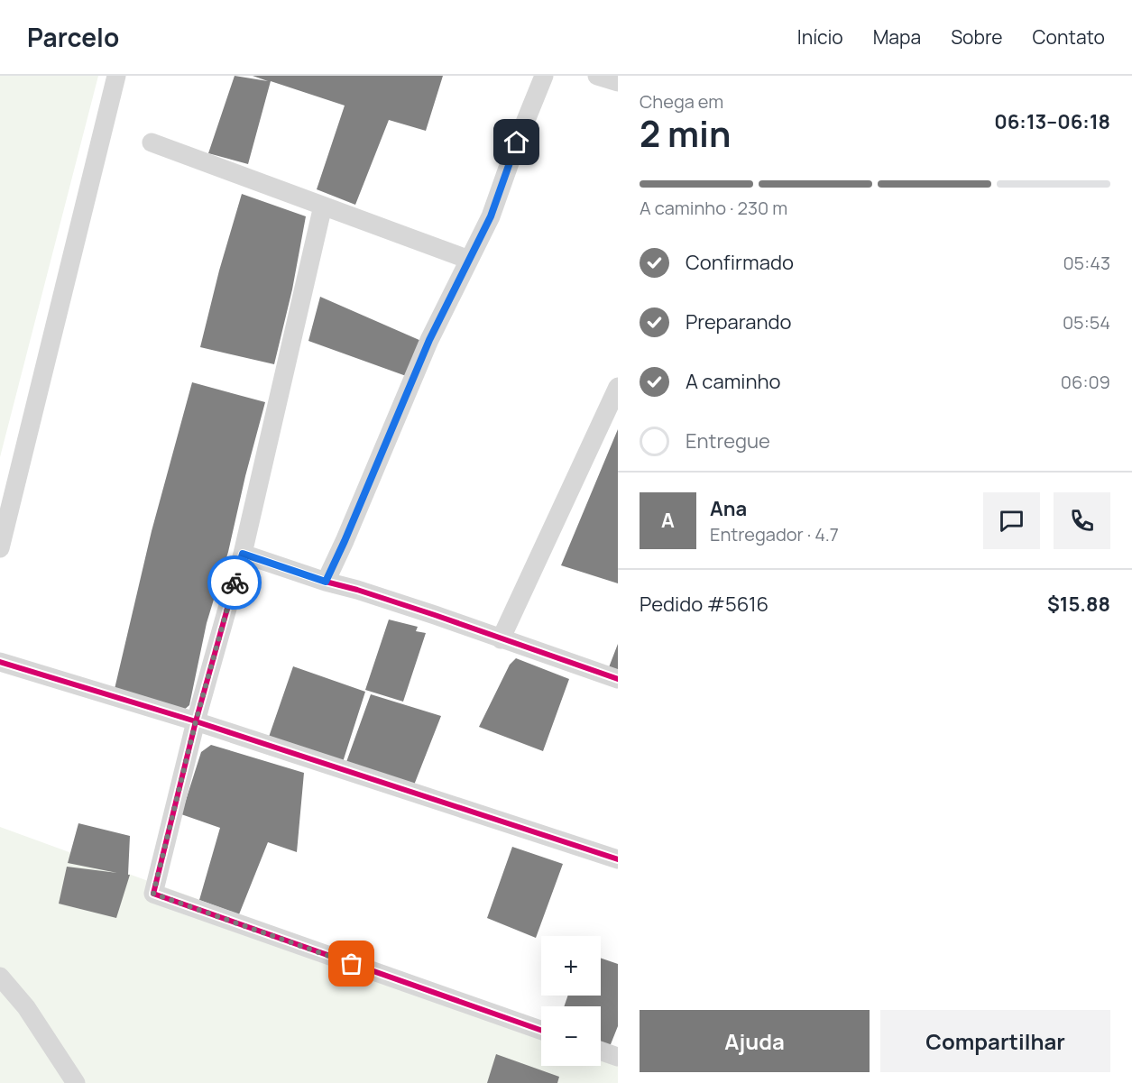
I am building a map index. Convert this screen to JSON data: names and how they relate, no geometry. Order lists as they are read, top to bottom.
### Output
{
  "page": {
    "header": "Parcelo",
    "nav": [
      "Início",
      "Mapa",
      "Sobre",
      "Contato"
    ],
    "heading": ["2 min", "Chega em", "06:13–06:18"],
    "panel": [
      "Ana",
      "Entregador · 4.7",
      "Pedido #5616",
      "$15.88"
    ],
    "bar": "A caminho · 230 m",
    "list": [
      ["Confirmado", "05:43"],
      ["Preparando", "05:54"],
      ["A caminho", "06:09"],
      "Entregue"
    ],
    "round": "A",
    "map_buttons": ["+", "−"],
    "buttons": ["Ajuda", "Compartilhar"]
  }
}
